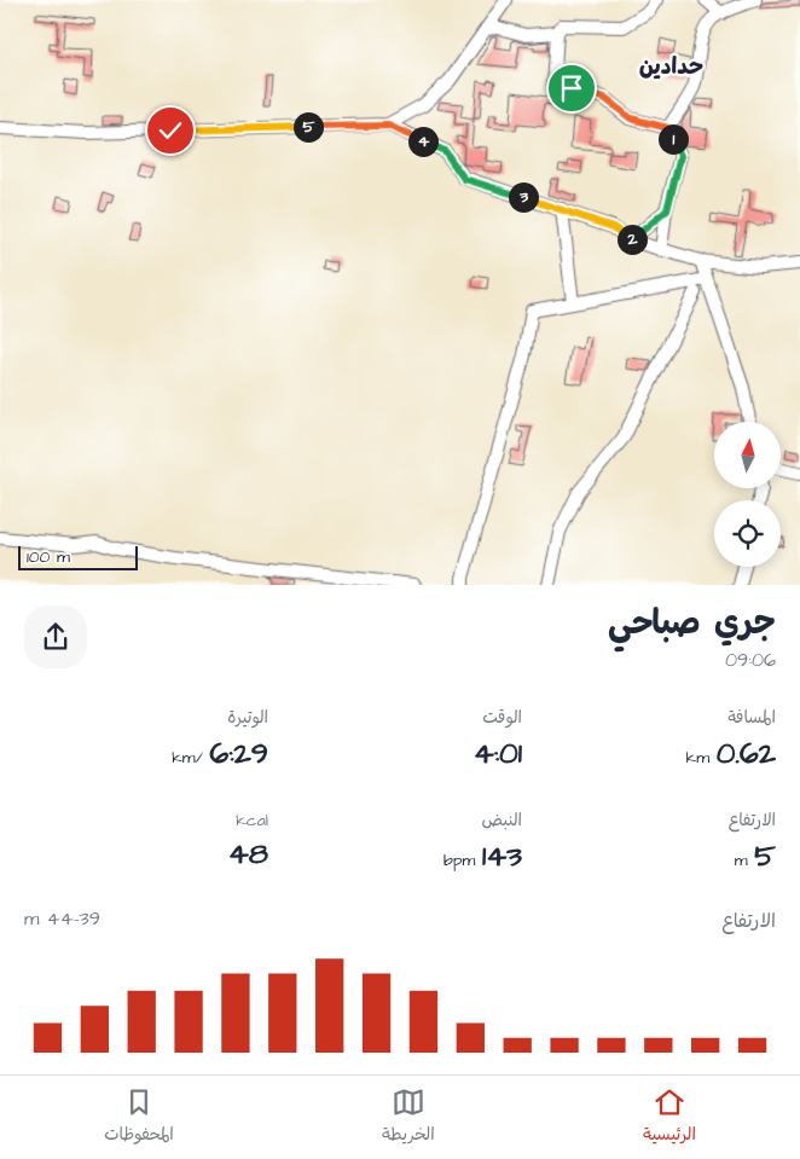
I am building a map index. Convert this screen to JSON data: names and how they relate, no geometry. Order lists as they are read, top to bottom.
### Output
{
  "districts": ["حدادين"],
  "scale_bar": "100 m",
  "north": "top",
  "page": {
    "pins": [
      "5",
      "1",
      "4",
      "3",
      "2"
    ],
    "scale": "100 m",
    "heading": ["جري صباحي", "09:06"],
    "stats": [
      ["المسافة", "0.62 km"],
      ["الوقت", "4:01"],
      ["الوتيرة", "6:29 /km"],
      ["الارتفاع", "5 m"],
      ["النبض", "143 bpm"],
      ["kcal", "48"]
    ],
    "chart": ["الارتفاع", "39–44 m"],
    "tabs": ["الرئيسية", "الخريطة", "المحفوظات"]
  }
}
